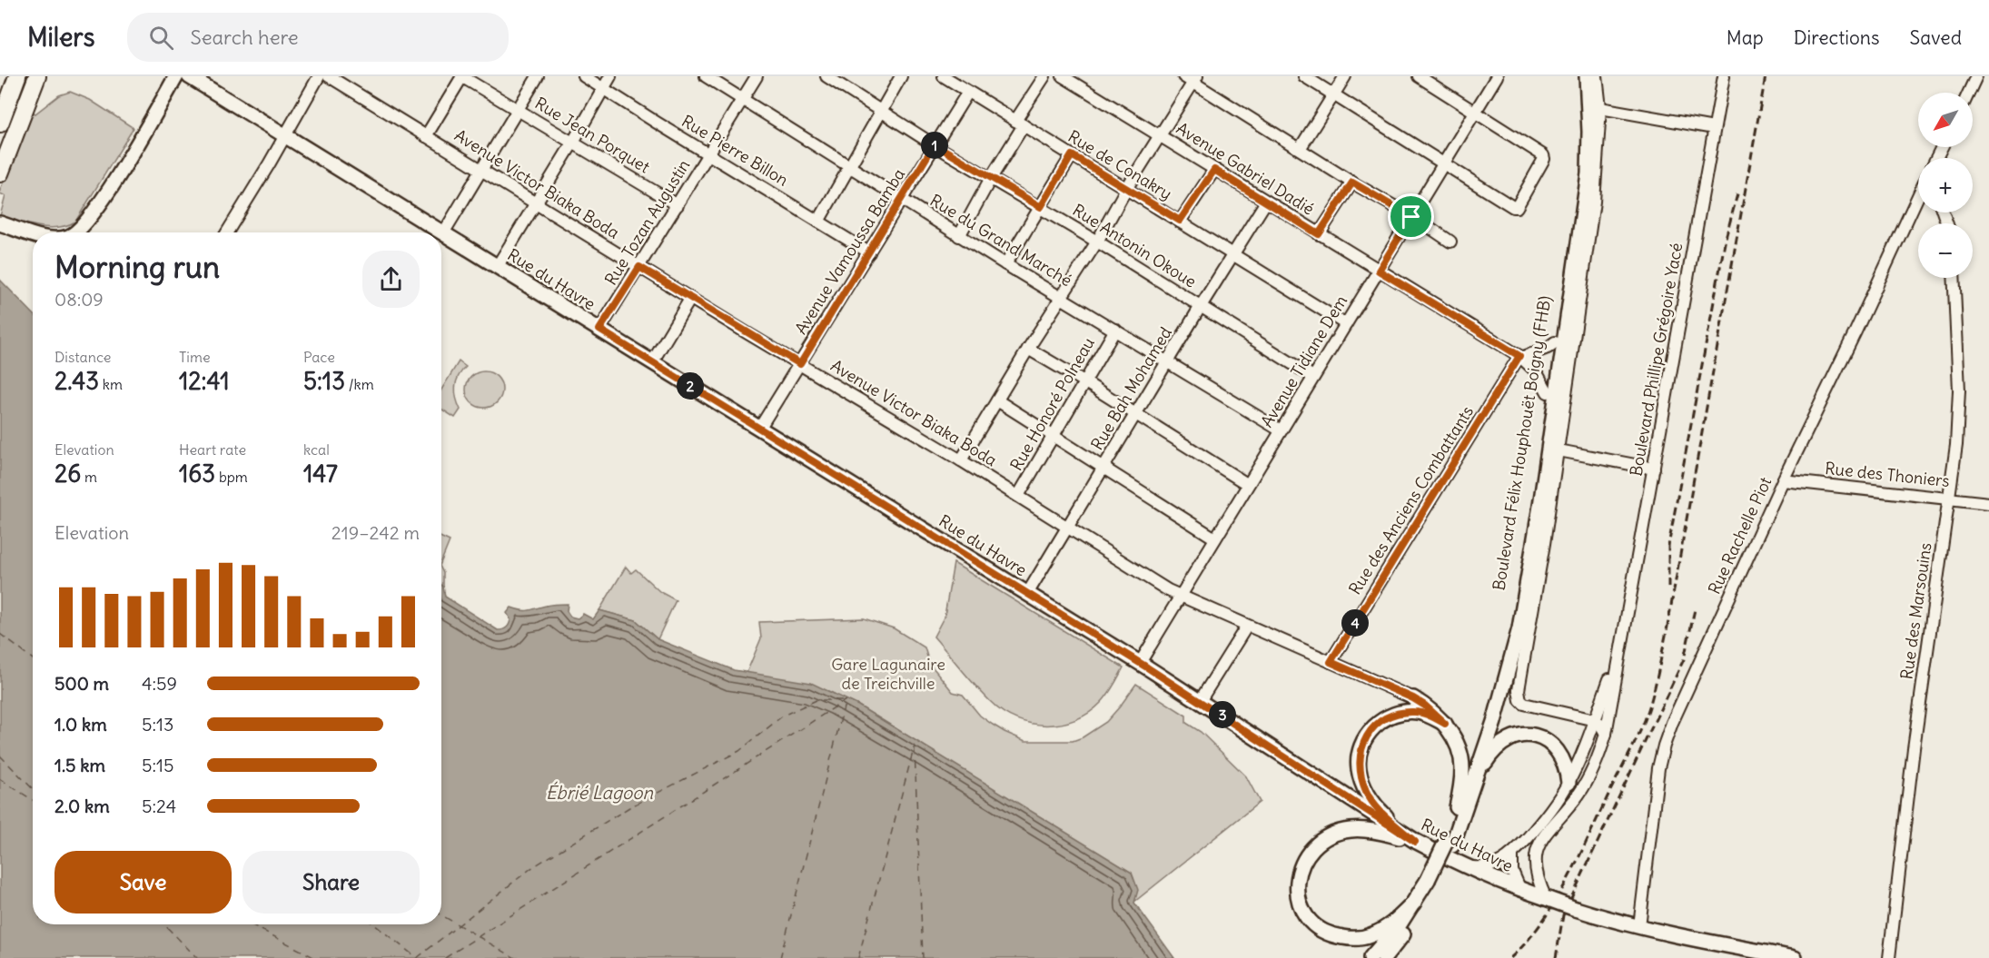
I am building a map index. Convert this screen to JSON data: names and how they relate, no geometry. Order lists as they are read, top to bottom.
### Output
{
  "streets": {
    "main road": ["Rue du Havre", "Boulevard Félix Houphouët Boigny (FHB)"],
    "street": [
      "Rue Jean Porquet",
      "Rue Pierre Billon",
      "Rue de Conakry",
      "Avenue Gabriel Dadié",
      "Avenue Victor Biaka Boda",
      "Rue Tozan Augustin",
      "Rue du Grand Marché",
      "Rue Antonin Okoue",
      "Avenue Vamoussa Bamba",
      "Boulevard Phillipe Grégoire Yacé",
      "Avenue Tidiane Dem",
      "Rue Bah Mohamed",
      "Rue Honoré Polneau",
      "Rue des Thoniers",
      "Rue des Anciens Combattants",
      "Rue Rachelle Piot",
      "Rue des Marsouins"
    ]
  },
  "crossings": [
    ["Rue Jean Porquet", "Rue Tozan Augustin"],
    ["Rue Pierre Billon", "Rue Tozan Augustin"],
    ["Rue Pierre Billon", "Avenue Vamoussa Bamba"],
    ["Rue de Conakry", "Avenue Vamoussa Bamba"],
    ["Rue de Conakry", "Avenue Tidiane Dem"],
    ["Rue de Conakry", "Rue Bah Mohamed"],
    ["Avenue Gabriel Dadié", "Avenue Tidiane Dem"],
    ["Avenue Gabriel Dadié", "Rue Bah Mohamed"],
    ["Avenue Gabriel Dadié", "Boulevard Félix Houphouët Boigny (FHB)"],
    ["Avenue Gabriel Dadié", "Rue des Anciens Combattants"],
    ["Avenue Victor Biaka Boda", "Rue Tozan Augustin"],
    ["Avenue Victor Biaka Boda", "Avenue Vamoussa Bamba"],
    ["Avenue Victor Biaka Boda", "Avenue Tidiane Dem"],
    ["Avenue Victor Biaka Boda", "Rue Bah Mohamed"],
    ["Avenue Victor Biaka Boda", "Rue Honoré Polneau"],
    ["Avenue Victor Biaka Boda", "Rue des Anciens Combattants"],
    ["Rue Tozan Augustin", "Rue du Grand Marché"],
    ["Rue Tozan Augustin", "Rue du Havre"],
    ["Rue du Grand Marché", "Avenue Vamoussa Bamba"],
    ["Rue du Grand Marché", "Avenue Tidiane Dem"],
    ["Rue du Grand Marché", "Rue Bah Mohamed"],
    ["Rue du Grand Marché", "Rue Honoré Polneau"],
    ["Rue Antonin Okoue", "Avenue Vamoussa Bamba"],
    ["Rue Antonin Okoue", "Avenue Tidiane Dem"],
    ["Rue Antonin Okoue", "Rue Bah Mohamed"],
    ["Avenue Vamoussa Bamba", "Rue du Havre"],
    ["Rue du Havre", "Boulevard Phillipe Grégoire Yacé"],
    ["Rue du Havre", "Avenue Tidiane Dem"],
    ["Rue du Havre", "Rue Bah Mohamed"],
    ["Rue du Havre", "Rue Rachelle Piot"],
    ["Rue des Thoniers", "Rue Rachelle Piot"],
    ["Rue des Thoniers", "Rue des Marsouins"]
  ],
  "water": ["Ébrié Lagoon"],
  "parks": ["Gare Lagunaire de Treichville"],
  "north": "bottom left",
  "page": {
    "header": "Milers",
    "search": "Search here",
    "nav": ["Map", "Directions", "Saved"],
    "map_buttons": ["+", "−"],
    "pins": [
      "1",
      "2",
      "4",
      "3"
    ],
    "heading": ["Morning run", "08:09"],
    "stats": [
      ["Distance", "2.43 km"],
      ["Time", "12:41"],
      ["Pace", "5:13 /km"],
      ["Elevation", "26 m"],
      ["Heart rate", "163 bpm"],
      ["kcal", "147"]
    ],
    "chart": ["Elevation", "219–242 m"],
    "list": [
      {
        "name": "500 m",
        "note": "4:59"
      },
      {
        "name": "1.0 km",
        "note": "5:13"
      },
      {
        "name": "1.5 km",
        "note": "5:15"
      },
      {
        "name": "2.0 km",
        "note": "5:24"
      }
    ],
    "buttons": ["Save", "Share"]
  }
}
